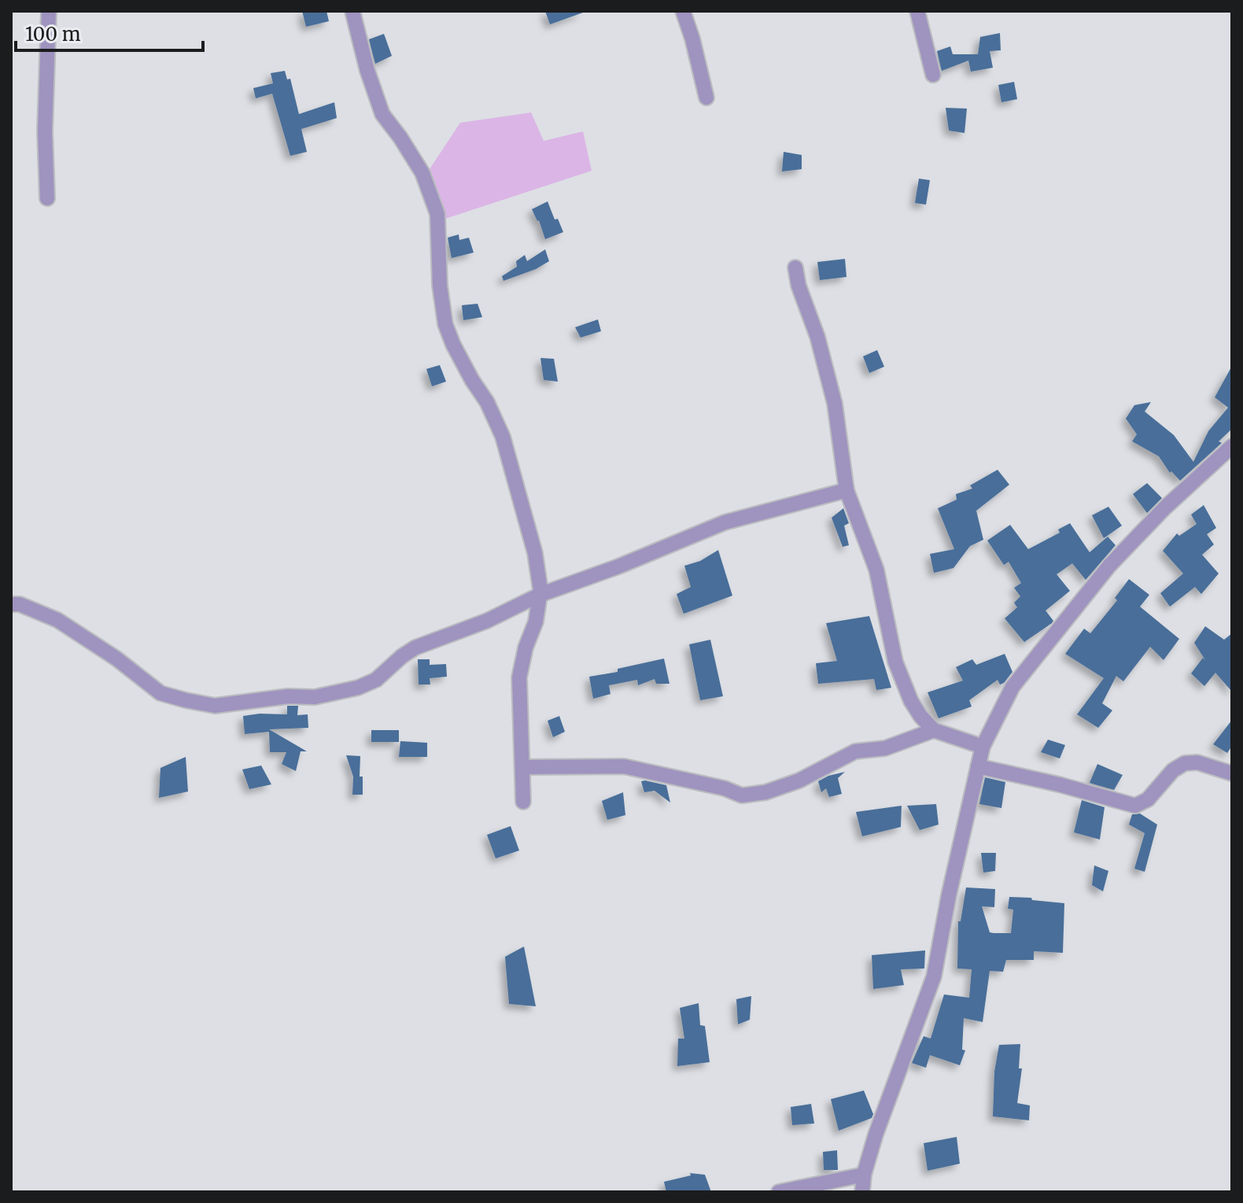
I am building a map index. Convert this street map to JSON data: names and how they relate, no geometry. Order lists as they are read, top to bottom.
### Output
{
  "scale_bar": "100 m"
}
